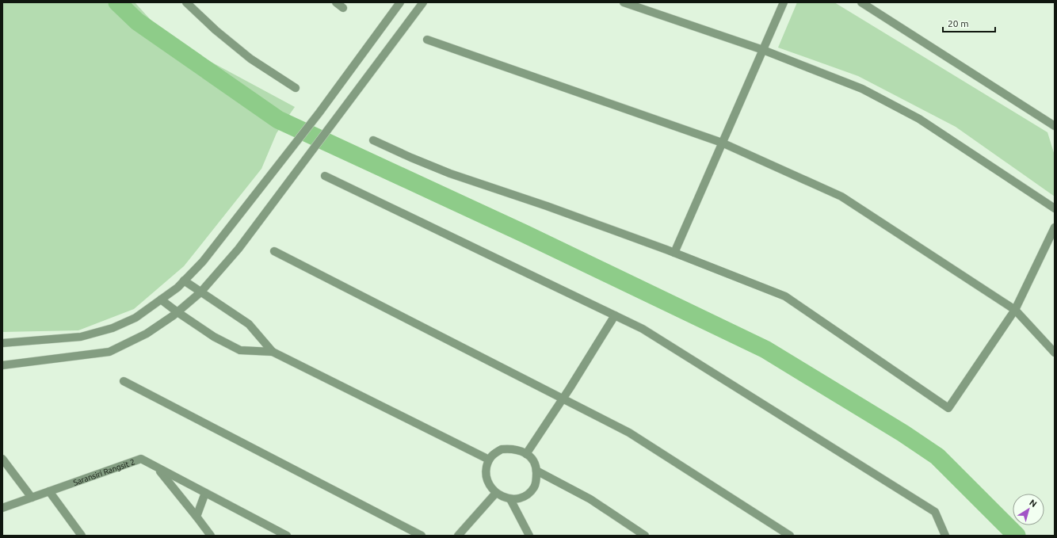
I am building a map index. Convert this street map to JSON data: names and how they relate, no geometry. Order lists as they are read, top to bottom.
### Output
{
  "streets": {
    "street": ["Saransiri Rangsit 2"]
  },
  "scale_bar": "20 m",
  "north": "top right"
}
